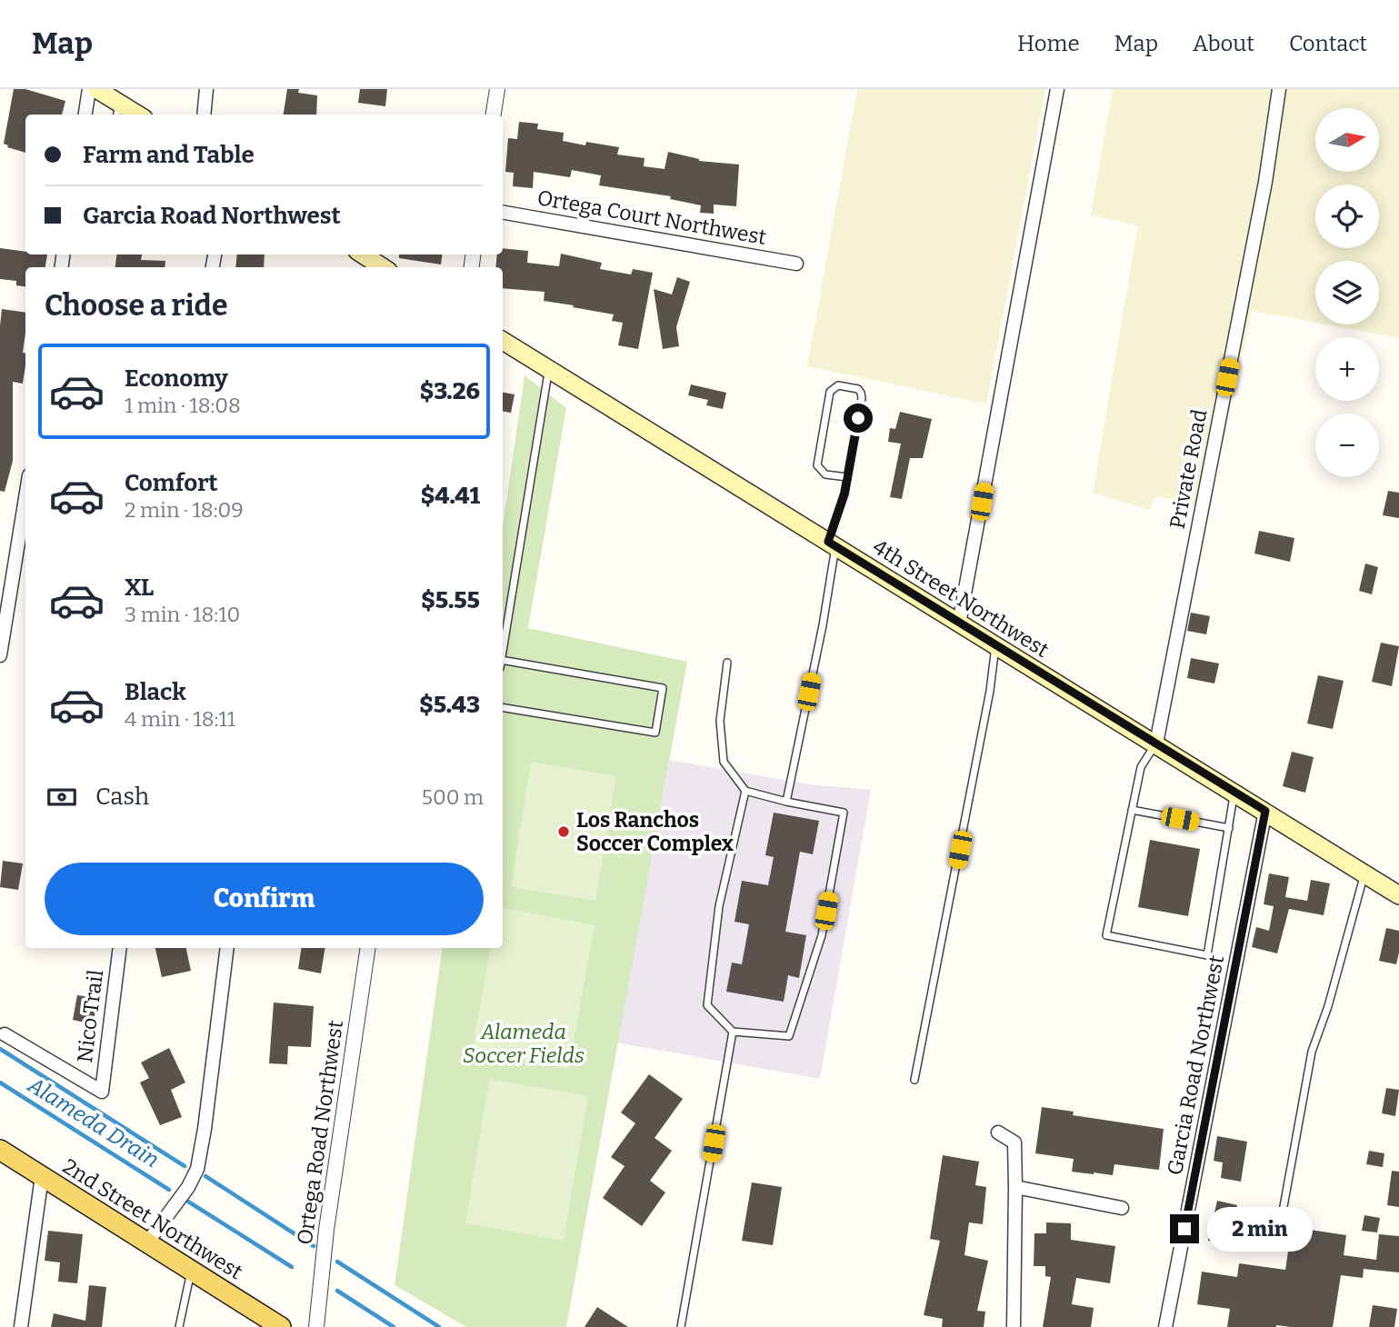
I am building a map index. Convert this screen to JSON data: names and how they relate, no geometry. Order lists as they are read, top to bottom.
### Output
{
  "streets": {
    "main road": ["4th Street Northwest", "2nd Street Northwest"],
    "street": [
      "Ortega Court Northwest",
      "Private Road",
      "Nico Trail",
      "Garcia Road Northwest",
      "Ortega Road Northwest"
    ]
  },
  "crossings": [
    ["Private Road", "4th Street Northwest"],
    ["4th Street Northwest", "Garcia Road Northwest"]
  ],
  "water": ["Alameda Drain"],
  "parks": ["Alameda Soccer Fields"],
  "places": ["Los Ranchos Soccer Complex"],
  "north": "right",
  "page": {
    "header": "Map",
    "nav": [
      "Home",
      "Map",
      "About",
      "Contact"
    ],
    "map_buttons": ["+", "−"],
    "banner": ["Farm and Table", "Garcia Road Northwest"],
    "heading": "Choose a ride",
    "list": [
      {
        "name": "Economy",
        "note": "1 min · 18:08",
        "value": "$3.26"
      },
      {
        "name": "Comfort",
        "note": "2 min · 18:09",
        "value": "$4.41"
      },
      {
        "name": "XL",
        "note": "3 min · 18:10",
        "value": "$5.55"
      },
      {
        "name": "Black",
        "note": "4 min · 18:11",
        "value": "$5.43"
      }
    ],
    "pay": ["Cash", "500 m"],
    "buttons": "Confirm",
    "bubble": "2 min"
  }
}
